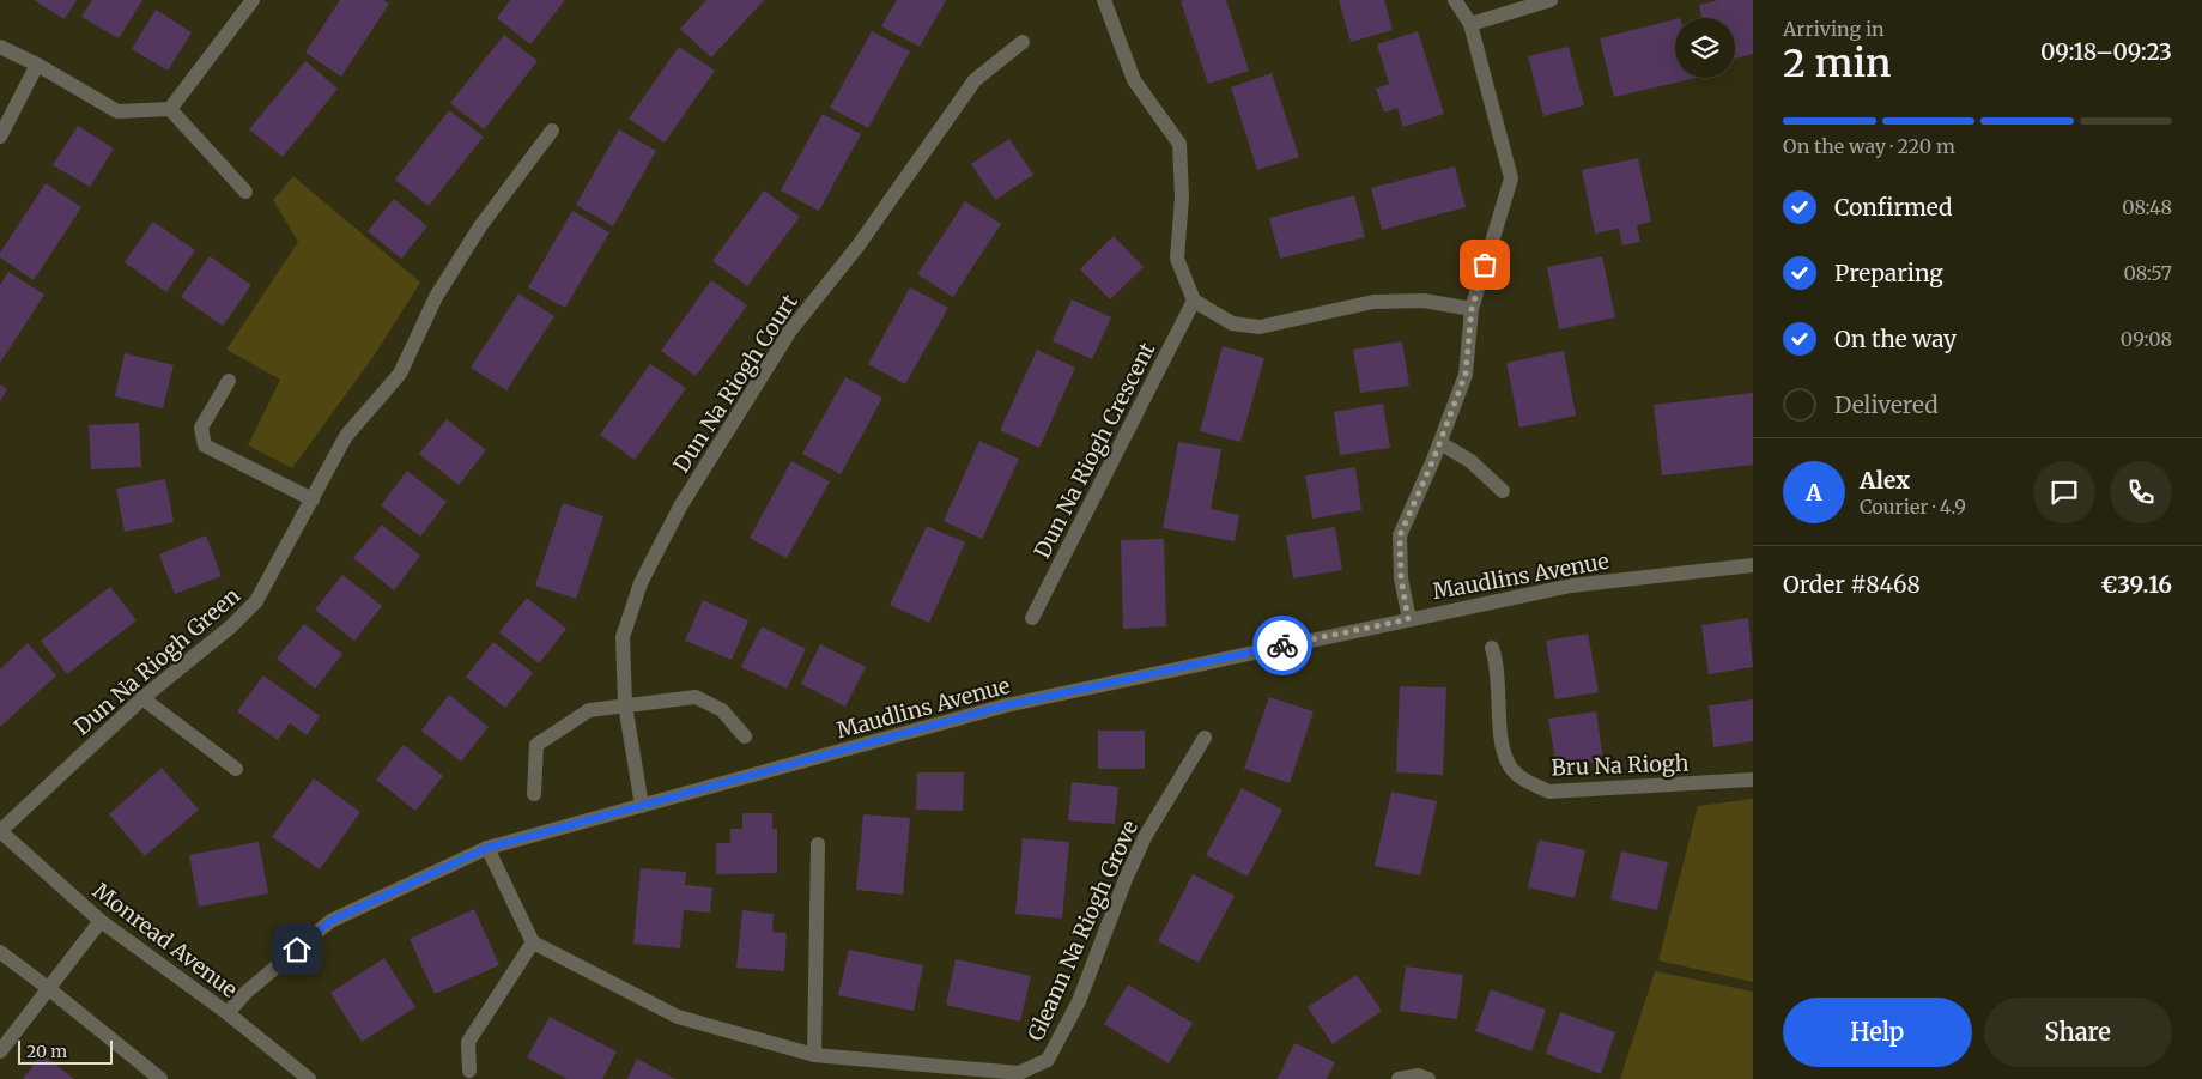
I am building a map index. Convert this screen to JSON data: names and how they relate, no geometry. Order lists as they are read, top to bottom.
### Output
{
  "streets": {
    "street": [
      "Dun Na Riogh Court",
      "Dun Na Riogh Crescent",
      "Maudlins Avenue",
      "Dun Na Riogh Green",
      "Bru Na Riogh",
      "Gleann Na Riogh Grove",
      "Monread Avenue"
    ]
  },
  "crossings": [
    ["Dun Na Riogh Court", "Maudlins Avenue"],
    ["Maudlins Avenue", "Monread Avenue"],
    ["Dun Na Riogh Green", "Monread Avenue"]
  ],
  "scale_bar": "20 m",
  "page": {
    "heading": ["2 min", "Arriving in", "09:18–09:23"],
    "panel": [
      "Alex",
      "Courier · 4.9",
      "Order #8468",
      "€39.16"
    ],
    "bar": "On the way · 220 m",
    "list": [
      ["Confirmed", "08:48"],
      ["Preparing", "08:57"],
      ["On the way", "09:08"],
      "Delivered"
    ],
    "round": "A",
    "buttons": ["Help", "Share"],
    "scale": "20 m"
  }
}
